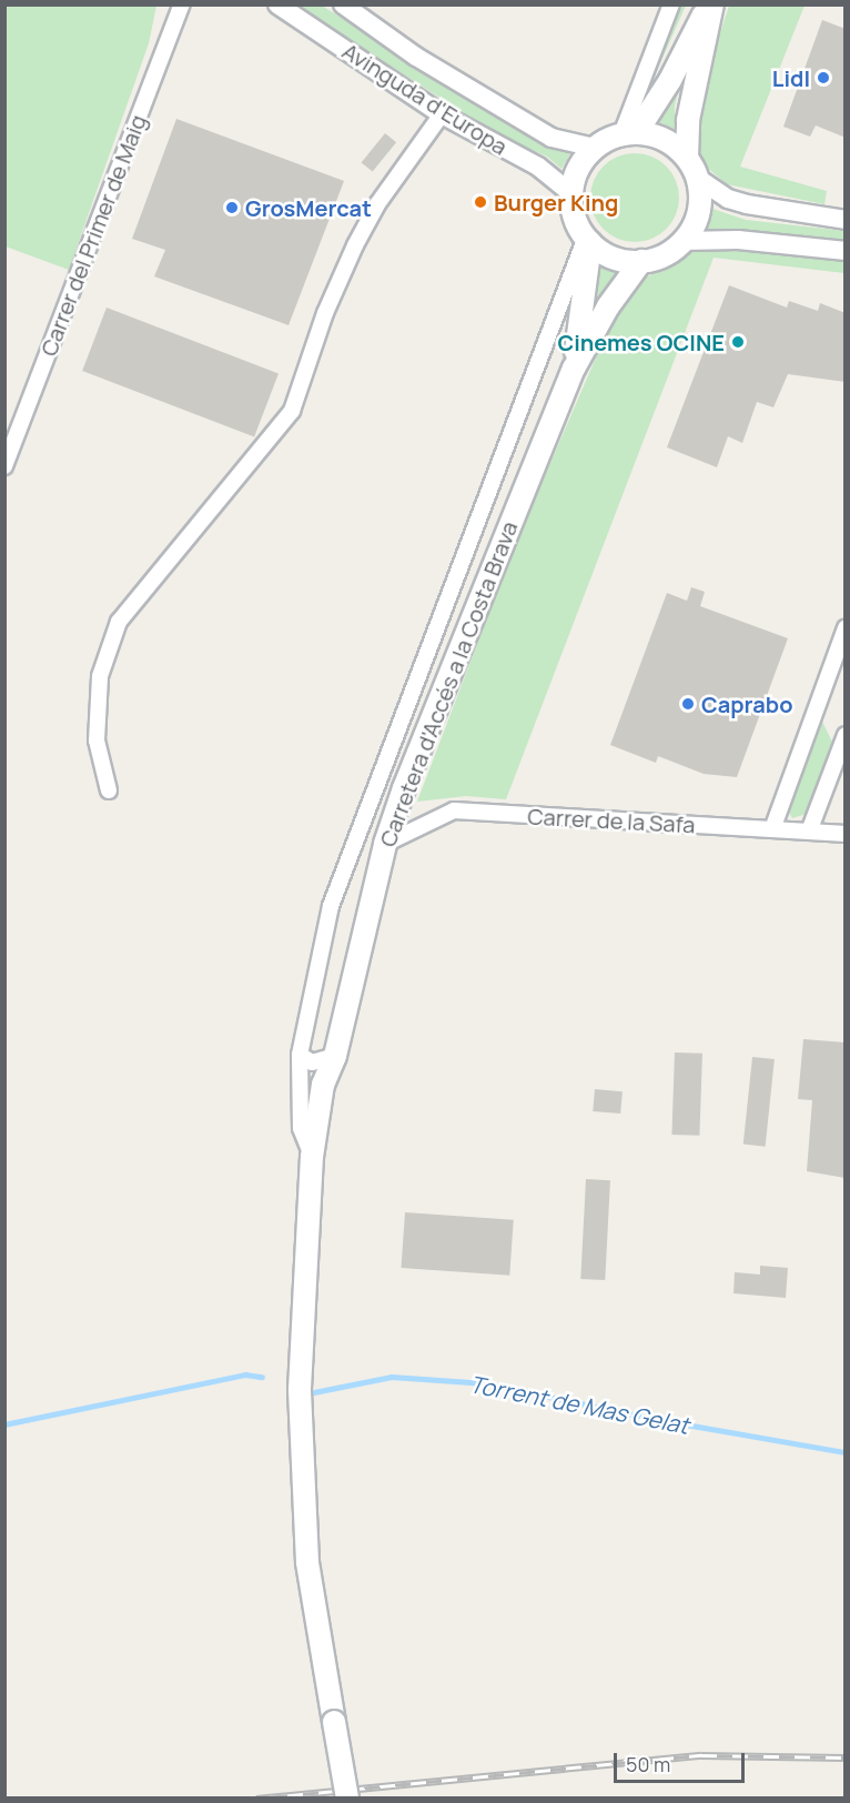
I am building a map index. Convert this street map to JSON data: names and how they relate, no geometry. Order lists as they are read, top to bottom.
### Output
{
  "streets": {
    "main road": ["Carretera d'Accés a la Costa Brava"],
    "street": ["Avinguda d'Europa", "Carrer del Primer de Maig", "Carrer de la Safa"]
  },
  "crossings": [
    ["Avinguda d'Europa", "Carretera d'Accés a la Costa Brava"],
    ["Carretera d'Accés a la Costa Brava", "Carrer de la Safa"]
  ],
  "water": ["Torrent de Mas Gelat"],
  "places": [
    "Lidl",
    "Burger King",
    "GrosMercat",
    "Cinemes OCINE",
    "Caprabo"
  ],
  "scale_bar": "50 m"
}
